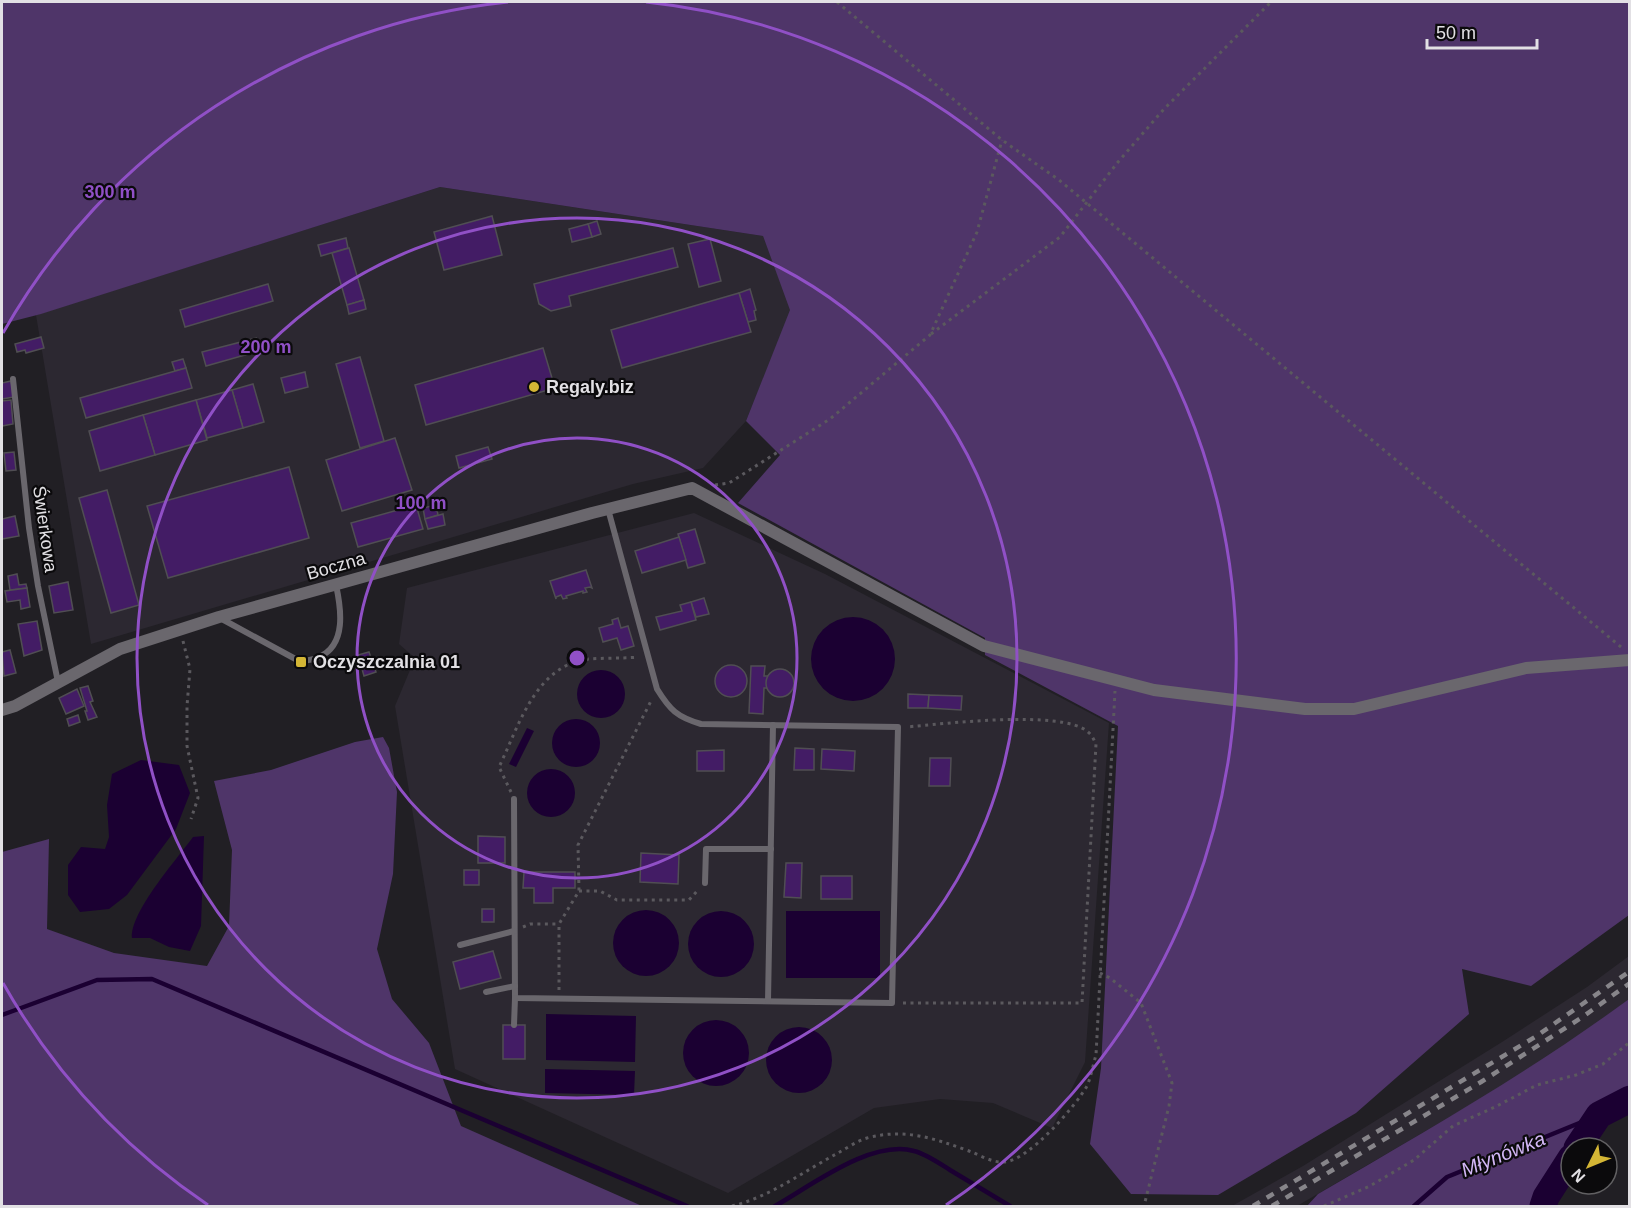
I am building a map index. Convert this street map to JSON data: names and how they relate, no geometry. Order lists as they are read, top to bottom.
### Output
{
  "streets": {
    "street": ["Boczna"],
    "lane": ["Świerkowa"]
  },
  "crossings": [
    ["Świerkowa", "Boczna"]
  ],
  "water": ["Młynówka"],
  "places": {
    "other": ["Regaly.biz"],
    "transit": ["Oczyszczalnia 01"]
  },
  "scale_bar": "50 m",
  "north": "bottom left",
  "rings": ["300 m", "200 m", "100 m"]
}
